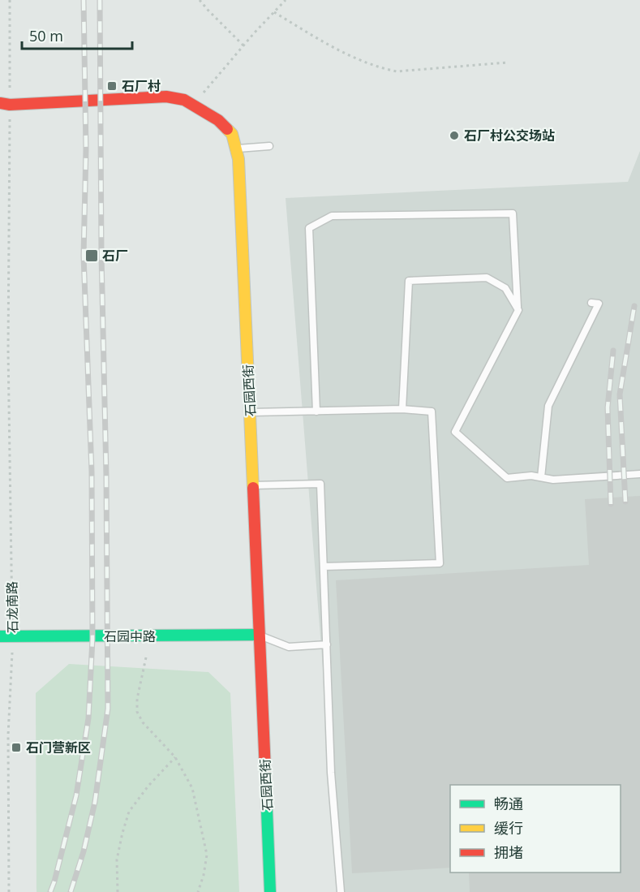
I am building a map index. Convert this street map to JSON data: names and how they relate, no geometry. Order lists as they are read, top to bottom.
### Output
{
  "streets": {
    "street": ["石园西街", "石园中路"],
    "path": ["石龙南路"]
  },
  "crossings": [
    ["石园西街", "石龙南路"],
    ["石园西街", "石园中路"],
    ["石龙南路", "石园中路"]
  ],
  "places": {
    "transit": ["石厂村", "石厂", "石门营新区"],
    "other": ["石厂村公交场站"]
  },
  "legend": ["畅通", "缓行", "拥堵"],
  "scale_bar": "50 m"
}
